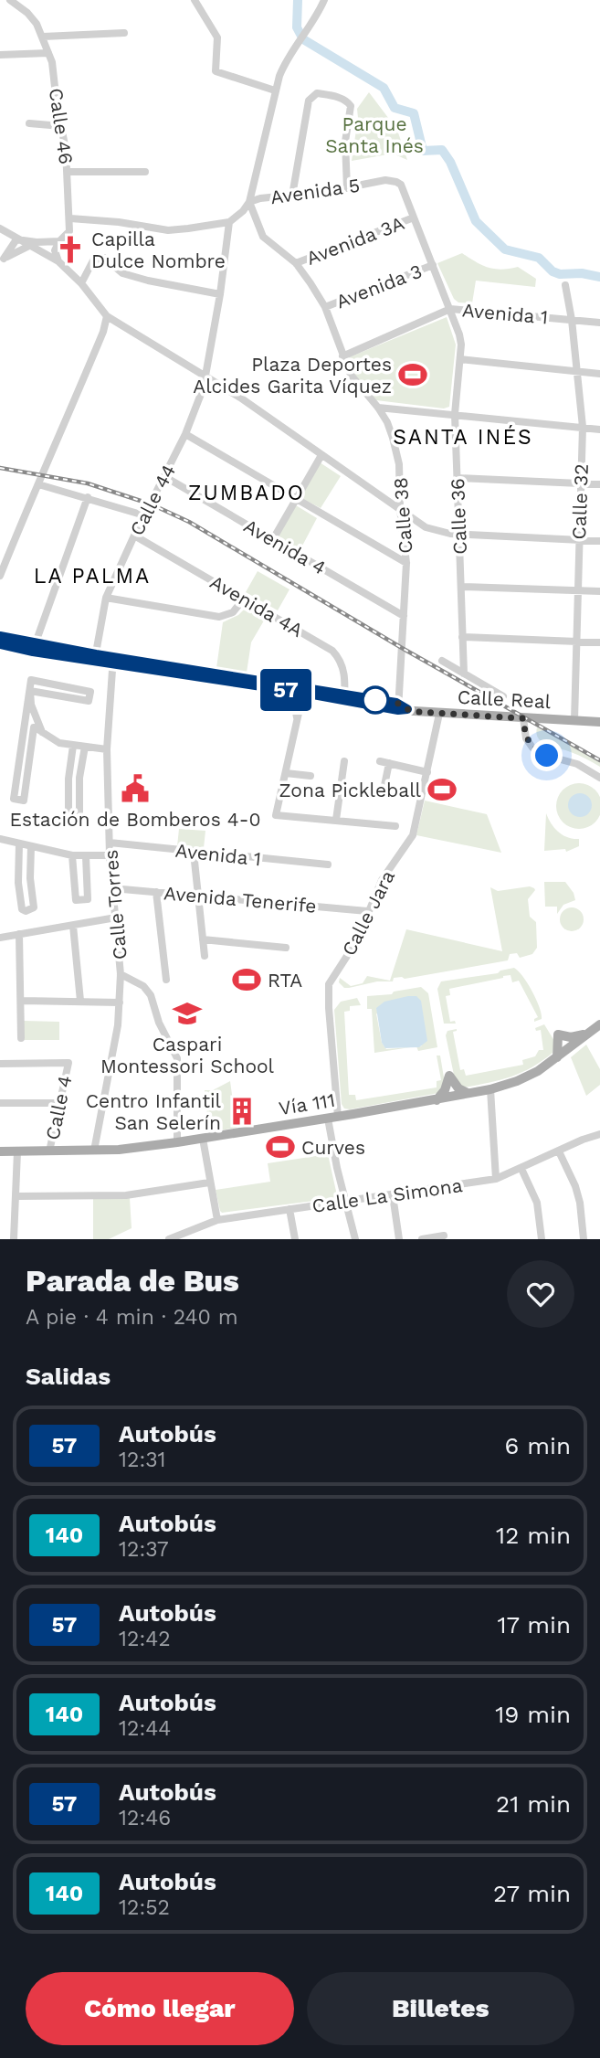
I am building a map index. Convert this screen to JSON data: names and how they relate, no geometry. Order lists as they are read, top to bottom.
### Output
{
  "streets": {
    "main road": ["Calle Real", "Vía 111"],
    "street": [
      "Calle 46",
      "Avenida 5",
      "Avenida 3A",
      "Avenida 3",
      "Avenida 1",
      "Calle 44",
      "Calle 32",
      "Calle 38",
      "Calle 36",
      "Avenida 4",
      "Avenida 4A",
      "Avenida Tenerife",
      "Calle Torres",
      "Calle Jara",
      "Calle 4",
      "Calle La Simona"
    ]
  },
  "crossings": [
    ["Avenida 5", "Calle 44"],
    ["Avenida 5", "Calle 38"],
    ["Avenida 5", "Calle 36"],
    ["Avenida 3A", "Calle 38"],
    ["Avenida 3A", "Calle 36"],
    ["Avenida 3", "Calle 38"],
    ["Avenida 3", "Calle 36"],
    ["Avenida 1", "Calle 32"],
    ["Avenida 1", "Calle 38"],
    ["Avenida 1", "Calle 36"],
    ["Avenida 1", "Calle Torres"],
    ["Calle 44", "Avenida 4"],
    ["Calle 44", "Avenida 4A"],
    ["Calle 44", "Calle Real"],
    ["Calle 32", "Calle Real"],
    ["Calle 38", "Avenida 4"],
    ["Calle 38", "Calle Real"],
    ["Avenida 4A", "Calle Real"],
    ["Calle Real", "Calle Torres"],
    ["Calle Real", "Calle Jara"],
    ["Avenida Tenerife", "Calle Torres"],
    ["Avenida Tenerife", "Calle Jara"],
    ["Calle Torres", "Vía 111"],
    ["Calle Jara", "Vía 111"],
    ["Calle Jara", "Calle La Simona"],
    ["Vía 111", "Calle 4"]
  ],
  "districts": ["SANTA INÉS", "ZUMBADO", "LA PALMA"],
  "parks": ["Parque Santa Inés"],
  "places": {
    "church": ["Capilla Dulce Nombre"],
    "sports": [
      "Plaza Deportes Alcides Garita Víquez",
      "Zona Pickleball",
      "RTA",
      "Curves"
    ],
    "public building": ["Estación de Bomberos 4-0"],
    "school or university": ["Caspari Montessori School"],
    "building": ["Centro Infantil San Selerín"]
  },
  "lines": ["bus line 57"],
  "page": {
    "on_map": "57",
    "heading": [
      ["Parada de Bus", "A pie · 4 min · 240 m"],
      "Salidas"
    ],
    "list": [
      {
        "mark": "57",
        "name": "Autobús",
        "note": "12:31",
        "value": "6 min"
      },
      {
        "mark": "140",
        "name": "Autobús",
        "note": "12:37",
        "value": "12 min"
      },
      {
        "mark": "57",
        "name": "Autobús",
        "note": "12:42",
        "value": "17 min"
      },
      {
        "mark": "140",
        "name": "Autobús",
        "note": "12:44",
        "value": "19 min"
      },
      {
        "mark": "57",
        "name": "Autobús",
        "note": "12:46",
        "value": "21 min"
      },
      {
        "mark": "140",
        "name": "Autobús",
        "note": "12:52",
        "value": "27 min"
      }
    ],
    "buttons": ["Cómo llegar", "Billetes"]
  }
}
